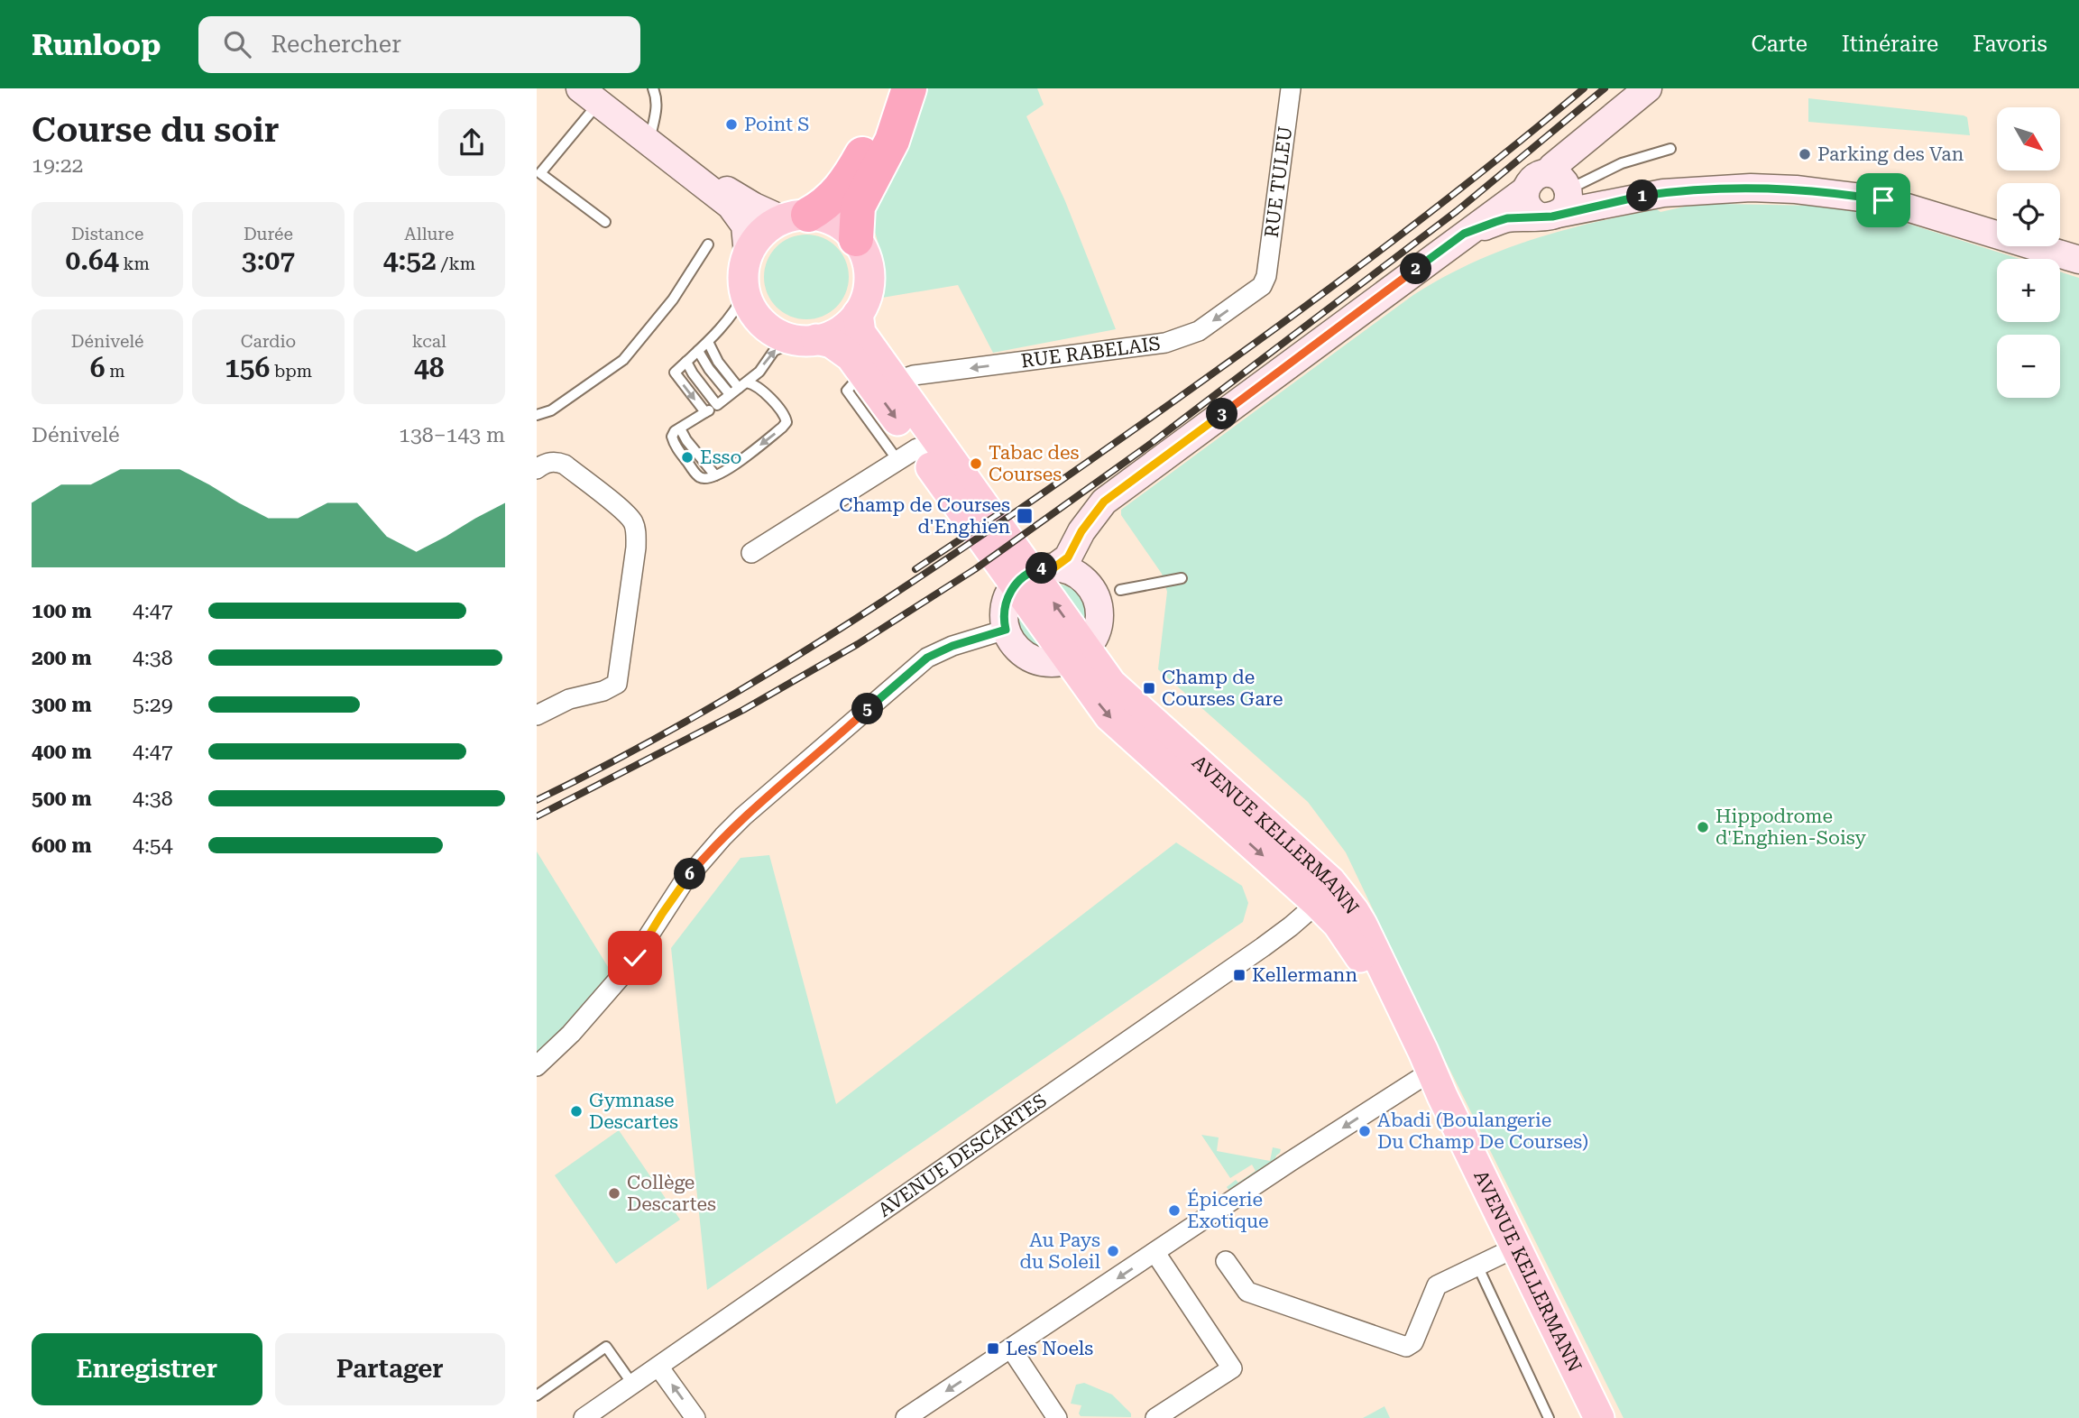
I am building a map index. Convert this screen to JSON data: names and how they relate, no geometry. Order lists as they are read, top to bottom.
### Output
{
  "streets": {
    "main road": ["AVENUE KELLERMANN"],
    "street": ["RUE TULEU", "RUE RABELAIS", "AVENUE DESCARTES"]
  },
  "crossings": [
    ["RUE TULEU", "RUE RABELAIS"],
    ["RUE RABELAIS", "AVENUE KELLERMANN"],
    ["AVENUE KELLERMANN", "AVENUE DESCARTES"]
  ],
  "places": {
    "other": [
      "Point S",
      "Parking des Van",
      "Esso",
      "Tabac des Courses",
      "Hippodrome d'Enghien-Soisy",
      "Gymnase Descartes",
      "Abadi (Boulangerie Du Champ De Courses)",
      "Collège Descartes",
      "Épicerie Exotique",
      "Au Pays du Soleil"
    ],
    "transit": [
      "Champ de Courses d'Enghien",
      "Champ de Courses Gare",
      "Kellermann",
      "Les Noels"
    ]
  },
  "north": "bottom right",
  "page": {
    "header": "Runloop",
    "search": "Rechercher",
    "nav": ["Carte", "Itinéraire", "Favoris"],
    "heading": ["Course du soir", "19:22"],
    "map_buttons": ["+", "−"],
    "pins": [
      "1",
      "2",
      "3",
      "4",
      "5",
      "6"
    ],
    "stats": [
      ["Distance", "0.64 km"],
      ["Durée", "3:07"],
      ["Allure", "4:52 /km"],
      ["Dénivelé", "6 m"],
      ["Cardio", "156 bpm"],
      ["kcal", "48"]
    ],
    "chart": ["Dénivelé", "138–143 m"],
    "list": [
      {
        "name": "100 m",
        "note": "4:47"
      },
      {
        "name": "200 m",
        "note": "4:38"
      },
      {
        "name": "300 m",
        "note": "5:29"
      },
      {
        "name": "400 m",
        "note": "4:47"
      },
      {
        "name": "500 m",
        "note": "4:38"
      },
      {
        "name": "600 m",
        "note": "4:54"
      }
    ],
    "buttons": ["Enregistrer", "Partager"]
  }
}
